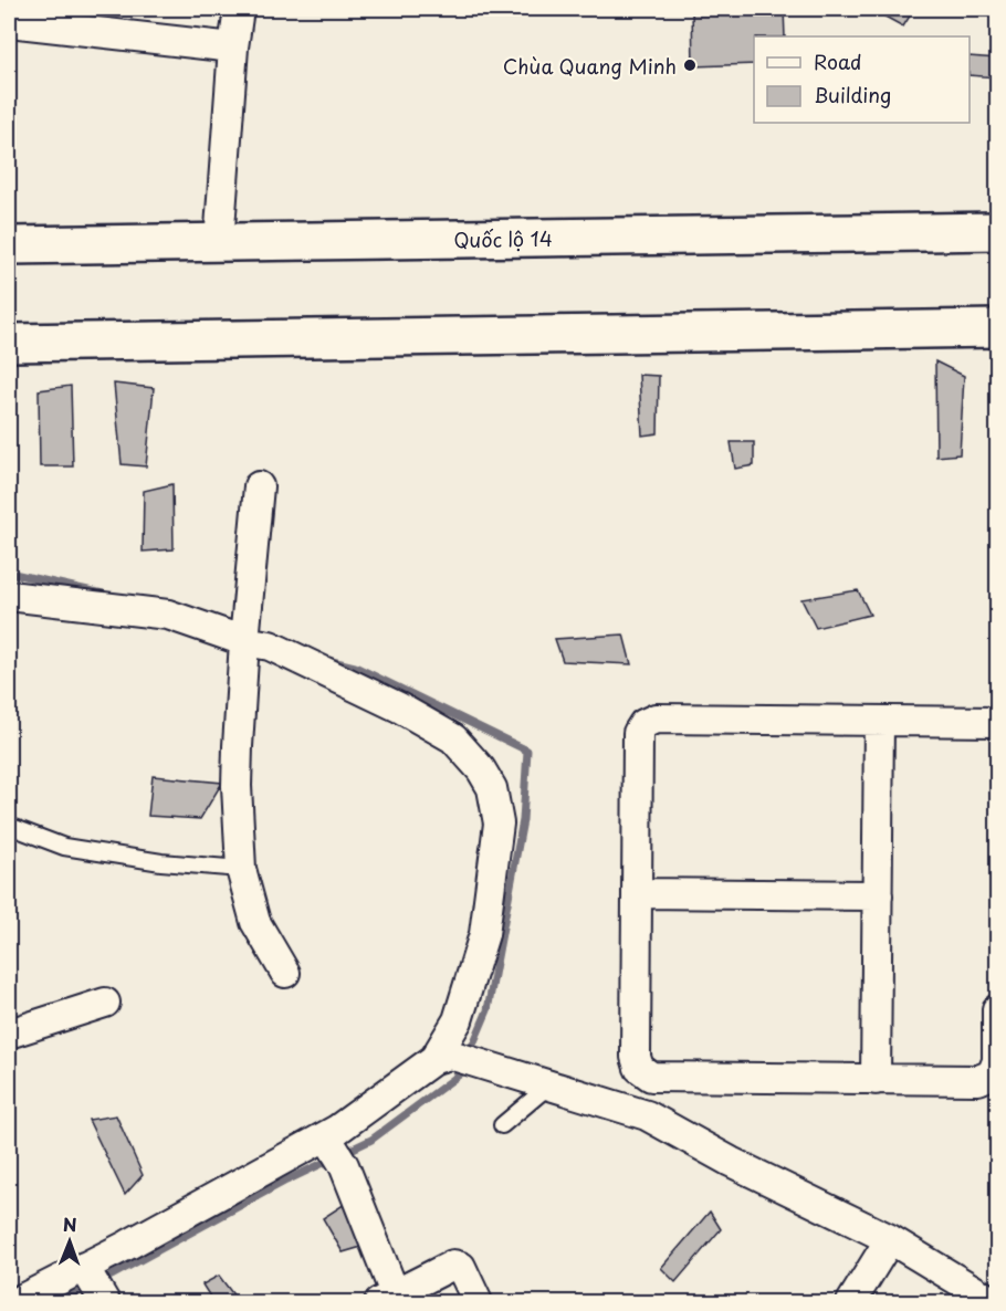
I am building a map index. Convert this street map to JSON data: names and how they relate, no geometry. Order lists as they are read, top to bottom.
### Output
{
  "streets": {
    "highway": ["Quốc lộ 14"]
  },
  "places": ["Chùa Quang Minh"],
  "legend": ["Road", "Building"],
  "north": "top"
}
